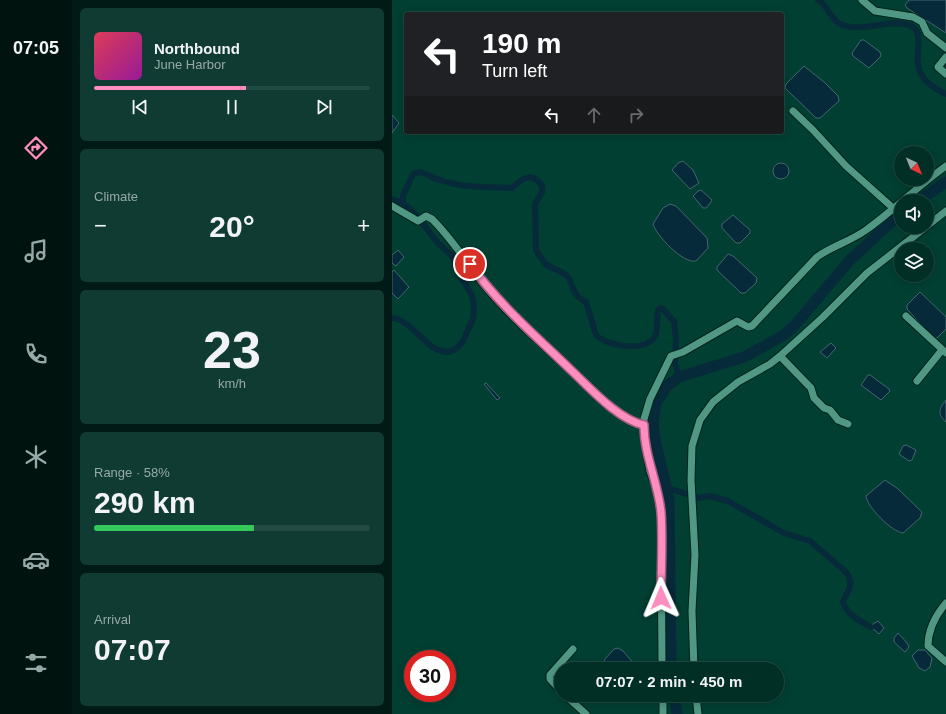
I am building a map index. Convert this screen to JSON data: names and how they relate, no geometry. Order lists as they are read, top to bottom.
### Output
{
  "north": "bottom right",
  "page": {
    "tabs": "07:05",
    "turn": ["190 m", "Turn left"],
    "song": ["Northbound", "June Harbor"],
    "tile": [
      "Climate",
      ["23", "km/h"],
      ["Range · 58%", "290 km"],
      ["Arrival", "07:07"]
    ],
    "heat": ["−", "20°", "+"],
    "limit": "30",
    "trip": "07:07 · 2 min · 450 m"
  }
}
